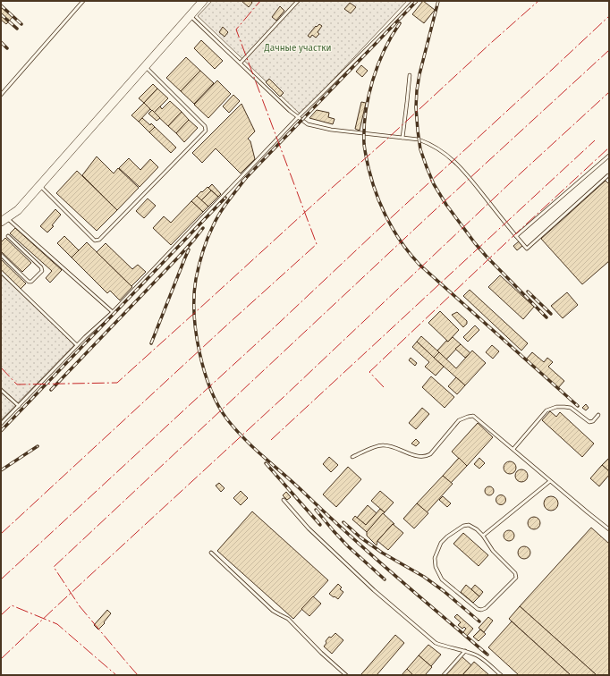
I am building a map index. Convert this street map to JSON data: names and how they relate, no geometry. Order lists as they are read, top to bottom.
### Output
{
  "parks": ["Дачные участки"]
}
